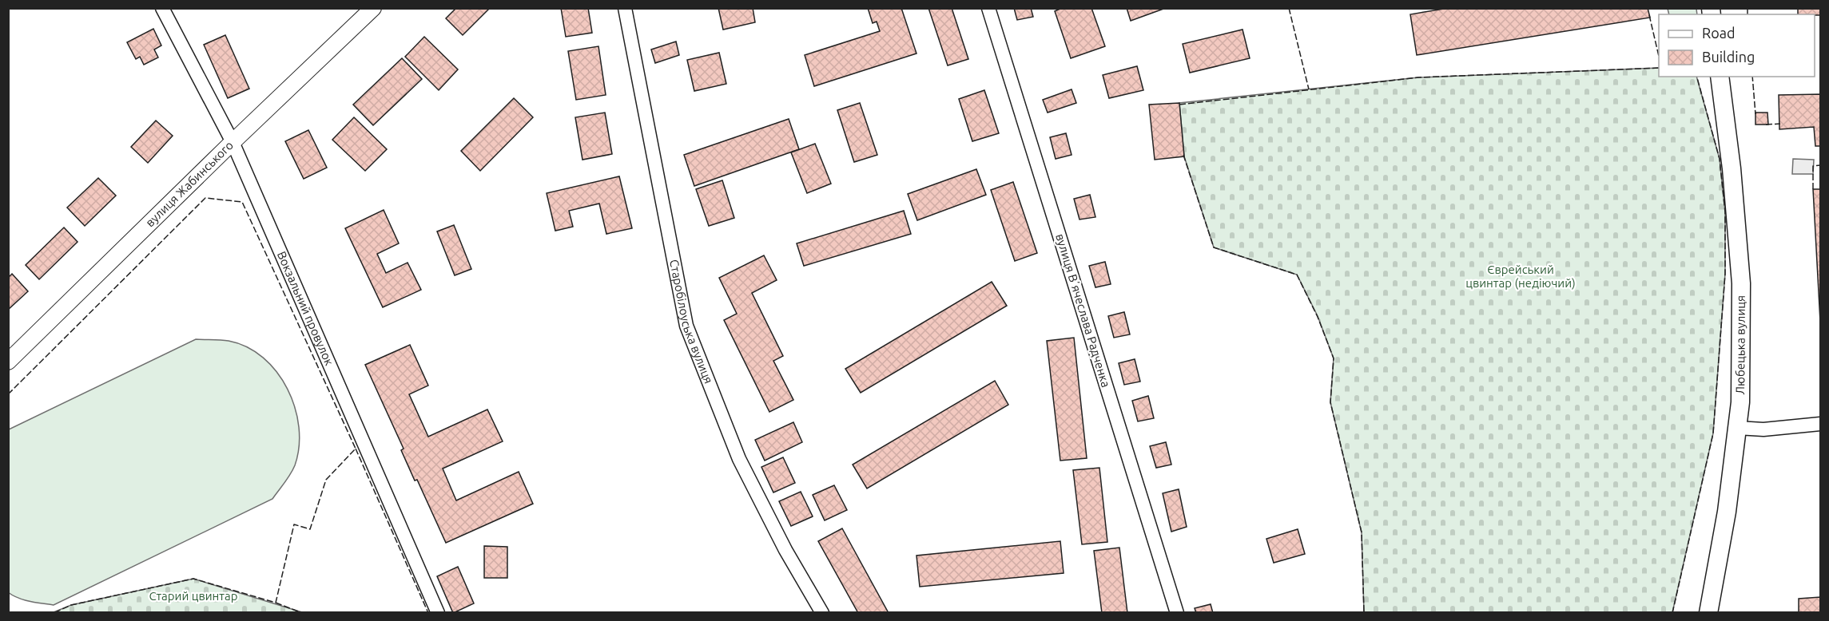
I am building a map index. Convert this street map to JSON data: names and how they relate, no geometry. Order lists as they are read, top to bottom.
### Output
{
  "streets": {
    "main road": ["Любецька вулиця"],
    "street": [
      "вулиця Жабинського",
      "Вокзальний провулок",
      "вулиця Вʼячеслава Радченка",
      "Старобілоуська вулиця"
    ]
  },
  "crossings": [
    ["вулиця Жабинського", "Вокзальний провулок"]
  ],
  "parks": ["Єврейський цвинтар (недіючий)", "Старий цвинтар"],
  "legend": ["Road", "Building"]
}
